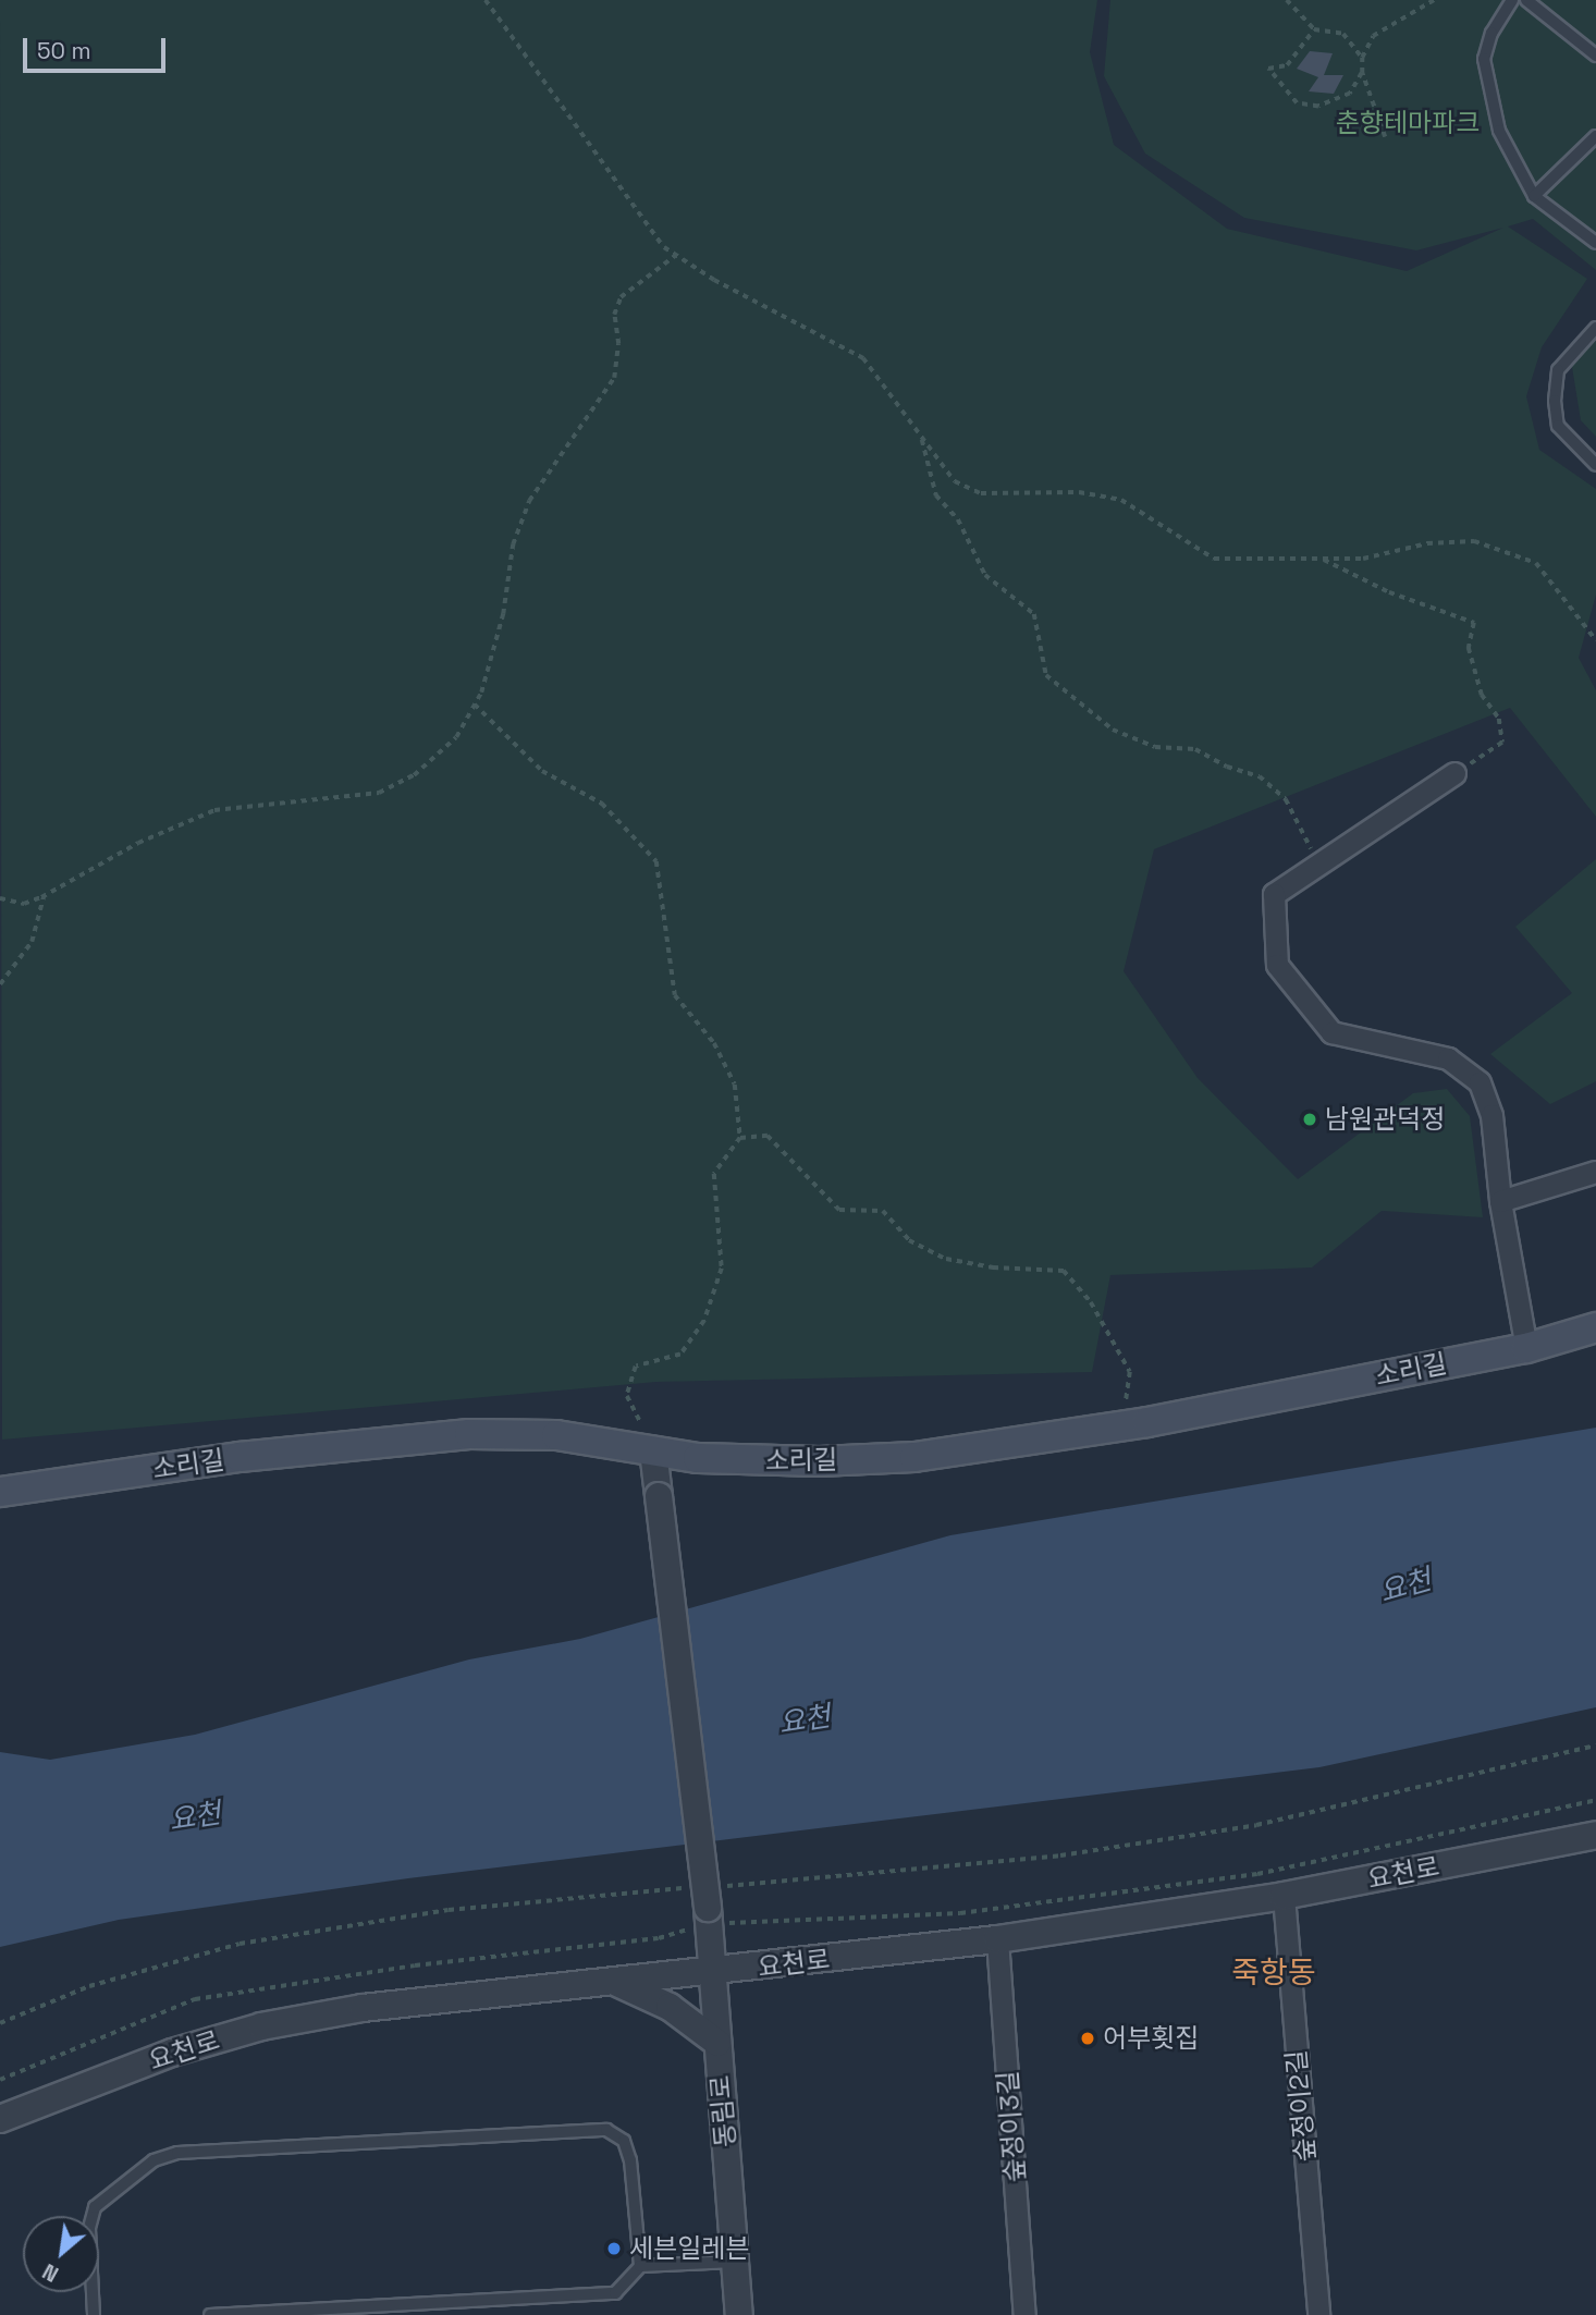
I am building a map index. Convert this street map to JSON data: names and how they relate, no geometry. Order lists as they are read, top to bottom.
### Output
{
  "streets": {
    "main road": ["소리길"],
    "street": [
      "요천로",
      "숲정이2길",
      "동림로",
      "숲정이3길"
    ]
  },
  "crossings": [
    ["소리길", "동림로"],
    ["요천로", "숲정이2길"],
    ["요천로", "동림로"],
    ["요천로", "숲정이3길"]
  ],
  "districts": ["죽항동"],
  "water": ["요천"],
  "parks": ["춘향테마파크"],
  "places": ["남원관덕정", "어부횟집", "세븐일레븐"],
  "scale_bar": "50 m",
  "north": "bottom left"
}
